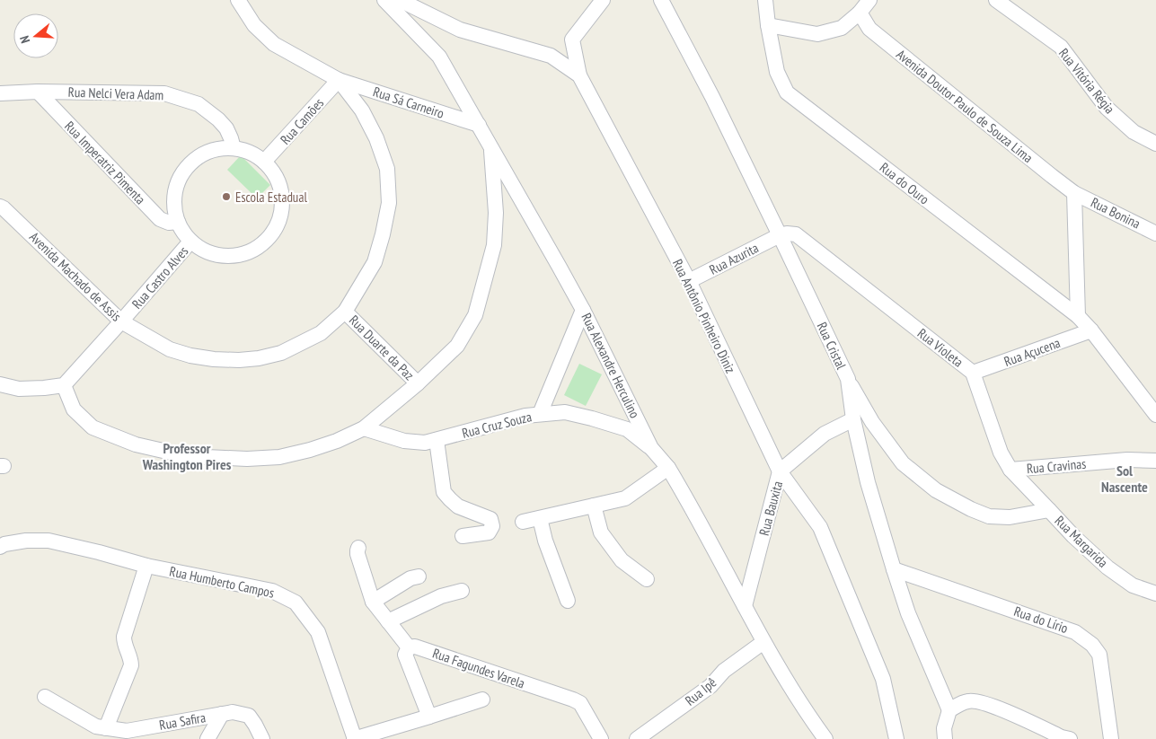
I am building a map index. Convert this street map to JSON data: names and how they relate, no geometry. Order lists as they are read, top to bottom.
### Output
{
  "streets": {
    "street": [
      "Rua Vitória Régia",
      "Rua Nelci Vera Adam",
      "Rua Sá Carneiro",
      "Avenida Doutor Paulo de Souza Lima",
      "Rua Camões",
      "Rua Imperatriz Pimenta",
      "Rua do Ouro",
      "Rua Bonina",
      "Rua Azurita",
      "Avenida Machado de Assis",
      "Rua Castro Alves",
      "Rua Antônio Pinheiro Diniz",
      "Rua Cristal",
      "Rua Duarte da Paz",
      "Rua Violeta",
      "Rua Açucena",
      "Rua Alexandre Herculino",
      "Rua Cruz Souza",
      "Rua Cravinas",
      "Rua Bauxita",
      "Rua Margarida",
      "Rua Humberto Campos",
      "Rua do Lírio",
      "Rua Fagundes Varela",
      "Rua Ipê",
      "Rua Safira"
    ]
  },
  "crossings": [
    ["Rua Nelci Vera Adam", "Rua Camões"],
    ["Rua Nelci Vera Adam", "Rua Imperatriz Pimenta"],
    ["Rua Nelci Vera Adam", "Rua Castro Alves"],
    ["Rua Sá Carneiro", "Rua Camões"],
    ["Rua Sá Carneiro", "Avenida Machado de Assis"],
    ["Rua Sá Carneiro", "Rua Alexandre Herculino"],
    ["Avenida Doutor Paulo de Souza Lima", "Rua Bonina"],
    ["Rua Camões", "Rua Imperatriz Pimenta"],
    ["Rua Camões", "Avenida Machado de Assis"],
    ["Rua Camões", "Rua Castro Alves"],
    ["Rua Imperatriz Pimenta", "Rua Castro Alves"],
    ["Rua Azurita", "Rua Antônio Pinheiro Diniz"],
    ["Rua Azurita", "Rua Cristal"],
    ["Rua Azurita", "Rua Violeta"],
    ["Avenida Machado de Assis", "Rua Castro Alves"],
    ["Avenida Machado de Assis", "Rua Duarte da Paz"],
    ["Rua Antônio Pinheiro Diniz", "Rua Bauxita"],
    ["Rua Cristal", "Rua Violeta"],
    ["Rua Cristal", "Rua Bauxita"],
    ["Rua Cristal", "Rua Margarida"],
    ["Rua Cristal", "Rua do Lírio"],
    ["Rua Violeta", "Rua Açucena"],
    ["Rua Violeta", "Rua Cravinas"],
    ["Rua Violeta", "Rua Margarida"],
    ["Rua Alexandre Herculino", "Rua Cruz Souza"],
    ["Rua Alexandre Herculino", "Rua Bauxita"],
    ["Rua Alexandre Herculino", "Rua Ipê"]
  ],
  "districts": ["Professor Washington Pires", "Sol Nascente"],
  "places": ["Escola Estadual"],
  "north": "left"
}
